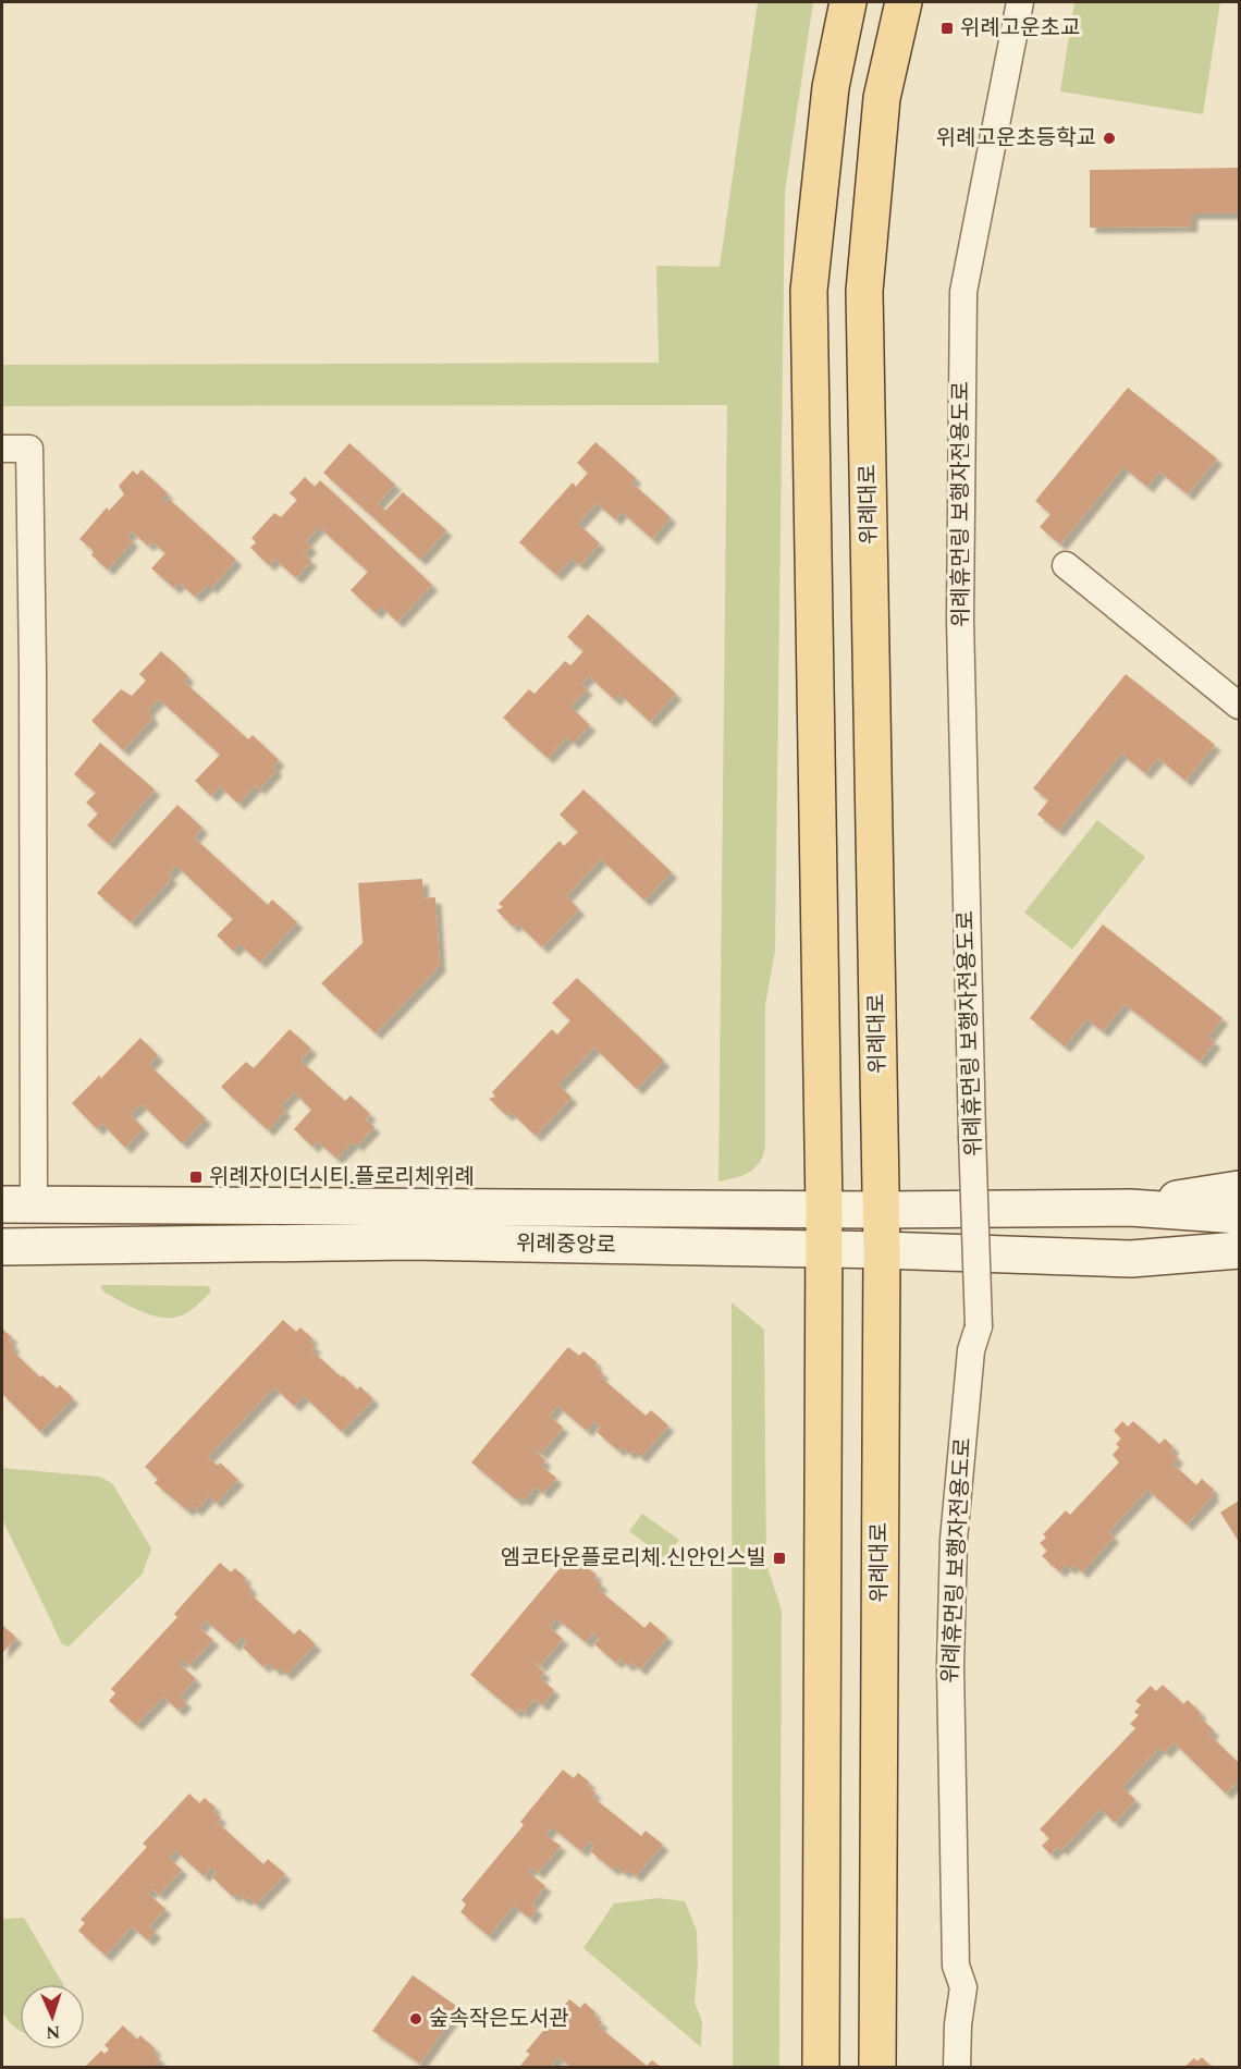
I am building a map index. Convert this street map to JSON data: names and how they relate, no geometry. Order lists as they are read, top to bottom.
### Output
{
  "streets": {
    "main road": ["위례대로", "위례중앙로"],
    "street": ["위례휴먼링 보행자전용도로"]
  },
  "crossings": [
    ["위례대로", "위례중앙로"]
  ],
  "places": {
    "transit": ["위례고운초교", "위례자이더시티.플로리체위례", "엠코타운플로리체.신안인스빌"],
    "other": ["위례고운초등학교", "숲속작은도서관"]
  },
  "north": "bottom"
}
